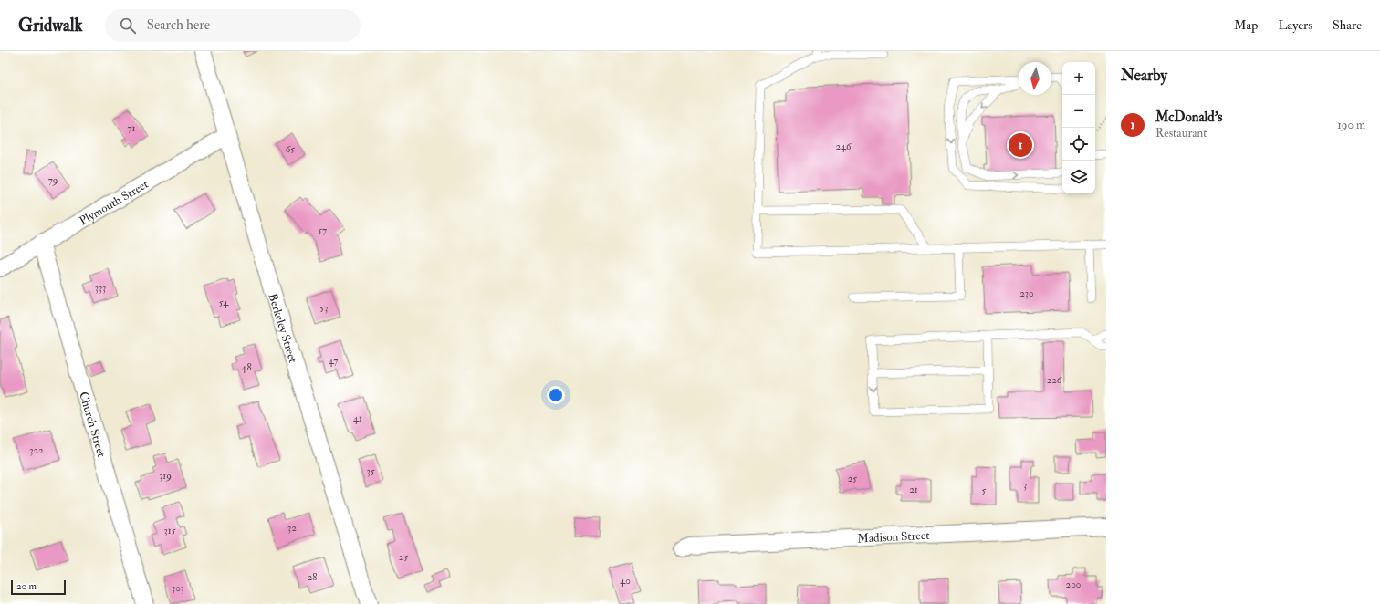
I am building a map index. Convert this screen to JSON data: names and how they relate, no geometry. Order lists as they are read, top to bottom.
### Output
{
  "streets": {
    "street": [
      "Plymouth Street",
      "Berkeley Street",
      "Church Street",
      "Madison Street"
    ]
  },
  "crossings": [
    ["Plymouth Street", "Berkeley Street"],
    ["Plymouth Street", "Church Street"]
  ],
  "house_numbers": [
    "71",
    "246",
    "65",
    "79",
    "57",
    "333",
    "230",
    "54",
    "53",
    "47",
    "48",
    "226",
    "41",
    "322",
    "35",
    "319",
    "25",
    "3",
    "21",
    "5",
    "32",
    "315",
    "25",
    "28",
    "40",
    "200",
    "303"
  ],
  "scale_bar": "20 m",
  "north": "bottom",
  "page": {
    "header": "Gridwalk",
    "search": "Search here",
    "nav": ["Map", "Layers", "Share"],
    "heading": "Nearby",
    "map_buttons": ["+", "−"],
    "list": [
      {
        "mark": "1",
        "name": "McDonald's",
        "note": "Restaurant",
        "value": "190 m"
      }
    ],
    "pins": "1",
    "scale": "20 m"
  }
}
